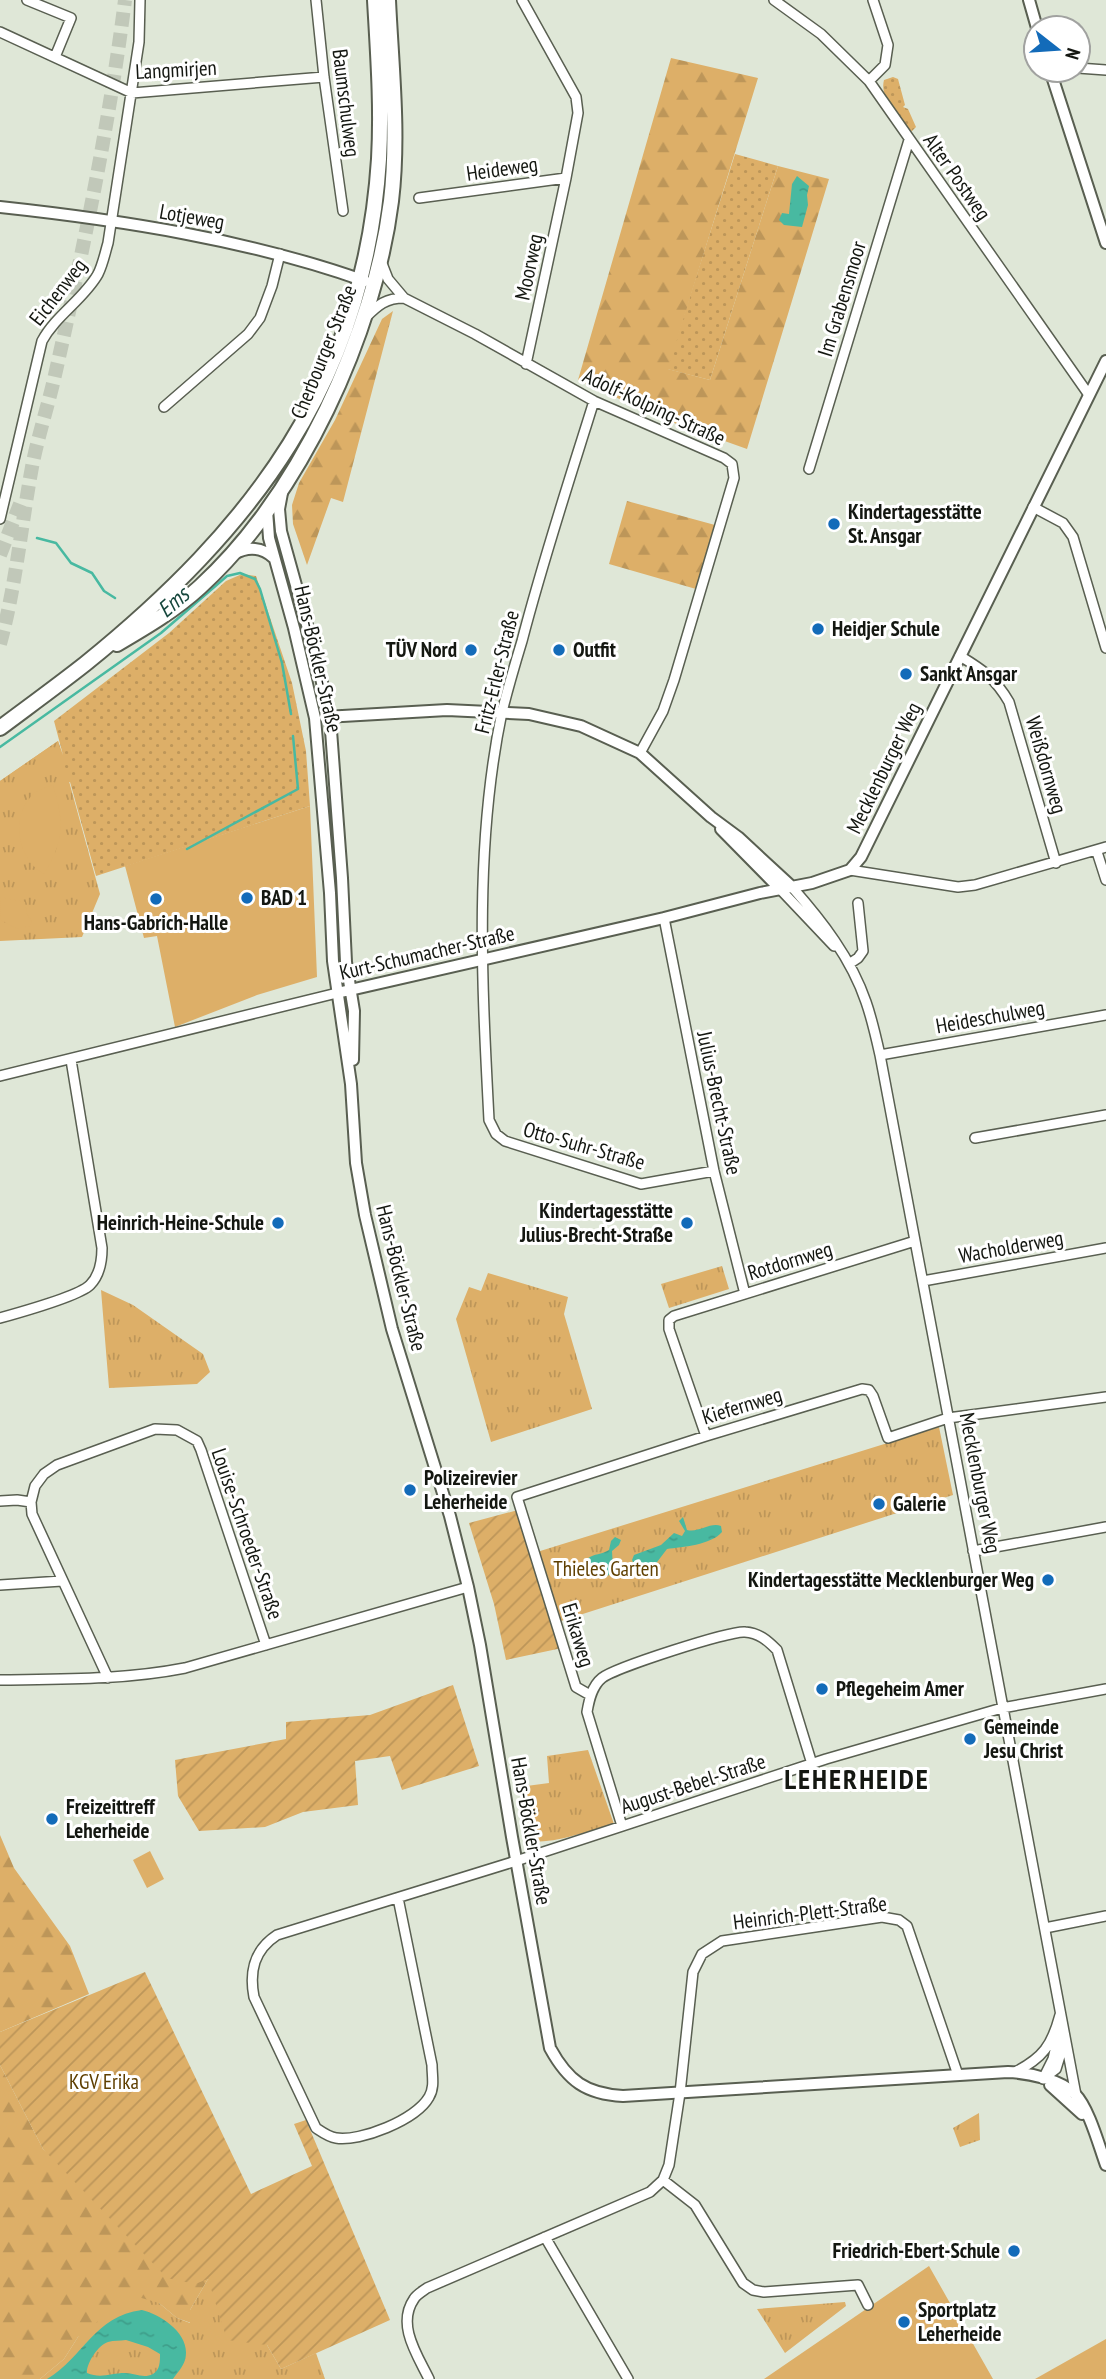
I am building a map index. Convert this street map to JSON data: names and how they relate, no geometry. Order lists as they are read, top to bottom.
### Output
{
  "streets": {
    "main road": ["Cherbourger Straße"],
    "street": [
      "Langmirjen",
      "Baumschulweg",
      "Heideweg",
      "Alter Postweg",
      "Lotjeweg",
      "Moorweg",
      "Eichenweg",
      "Im Grabensmoor",
      "Adolf-Kolping-Straße",
      "Hans-Böckler-Straße",
      "Fritz-Erler-Straße",
      "Weißdornweg",
      "Mecklenburger Weg",
      "Kurt-Schumacher-Straße",
      "Heideschulweg",
      "Julius-Brecht-Straße",
      "Otto-Suhr-Straße",
      "Wacholderweg",
      "Rotdornweg",
      "Kiefernweg",
      "Louise-Schroeder-Straße",
      "Erikaweg",
      "August-Bebel-Straße",
      "Heinrich-Plett-Straße"
    ]
  },
  "crossings": [
    ["Langmirjen", "Baumschulweg"],
    ["Langmirjen", "Eichenweg"],
    ["Heideweg", "Moorweg"],
    ["Alter Postweg", "Im Grabensmoor"],
    ["Alter Postweg", "Mecklenburger Weg"],
    ["Lotjeweg", "Eichenweg"],
    ["Lotjeweg", "Cherbourger Straße"],
    ["Moorweg", "Adolf-Kolping-Straße"],
    ["Cherbourger Straße", "Adolf-Kolping-Straße"],
    ["Cherbourger Straße", "Hans-Böckler-Straße"],
    ["Adolf-Kolping-Straße", "Fritz-Erler-Straße"],
    ["Hans-Böckler-Straße", "Mecklenburger Weg"],
    ["Hans-Böckler-Straße", "Kurt-Schumacher-Straße"],
    ["Hans-Böckler-Straße", "Louise-Schroeder-Straße"],
    ["Hans-Böckler-Straße", "August-Bebel-Straße"],
    ["Hans-Böckler-Straße", "Heinrich-Plett-Straße"],
    ["Fritz-Erler-Straße", "Kurt-Schumacher-Straße"],
    ["Fritz-Erler-Straße", "Otto-Suhr-Straße"],
    ["Weißdornweg", "Mecklenburger Weg"],
    ["Mecklenburger Weg", "Kurt-Schumacher-Straße"],
    ["Mecklenburger Weg", "Heideschulweg"],
    ["Mecklenburger Weg", "Wacholderweg"],
    ["Mecklenburger Weg", "Rotdornweg"],
    ["Mecklenburger Weg", "Kiefernweg"],
    ["Mecklenburger Weg", "August-Bebel-Straße"],
    ["Kurt-Schumacher-Straße", "Julius-Brecht-Straße"],
    ["Kurt-Schumacher-Straße", "Otto-Suhr-Straße"],
    ["Julius-Brecht-Straße", "Otto-Suhr-Straße"],
    ["Julius-Brecht-Straße", "Rotdornweg"],
    ["Rotdornweg", "Kiefernweg"],
    ["Kiefernweg", "Erikaweg"]
  ],
  "districts": ["LEHERHEIDE"],
  "water": ["Ems"],
  "parks": ["Thieles Garten", "KGV Erika"],
  "places": [
    "Kindertagesstätte St. Ansgar",
    "Heidjer Schule",
    "TÜV Nord",
    "Outfit",
    "Sankt Ansgar",
    "BAD 1",
    "Hans-Gabrich-Halle",
    "Heinrich-Heine-Schule",
    "Kindertagesstätte Julius-Brecht-Straße",
    "Polizeirevier Leherheide",
    "Galerie",
    "Kindertagesstätte Mecklenburger Weg",
    "Pflegeheim Amer",
    "Gemeinde Jesu Christ",
    "Freizeittreff Leherheide",
    "Friedrich-Ebert-Schule",
    "Sportplatz Leherheide"
  ],
  "north": "right"
}
